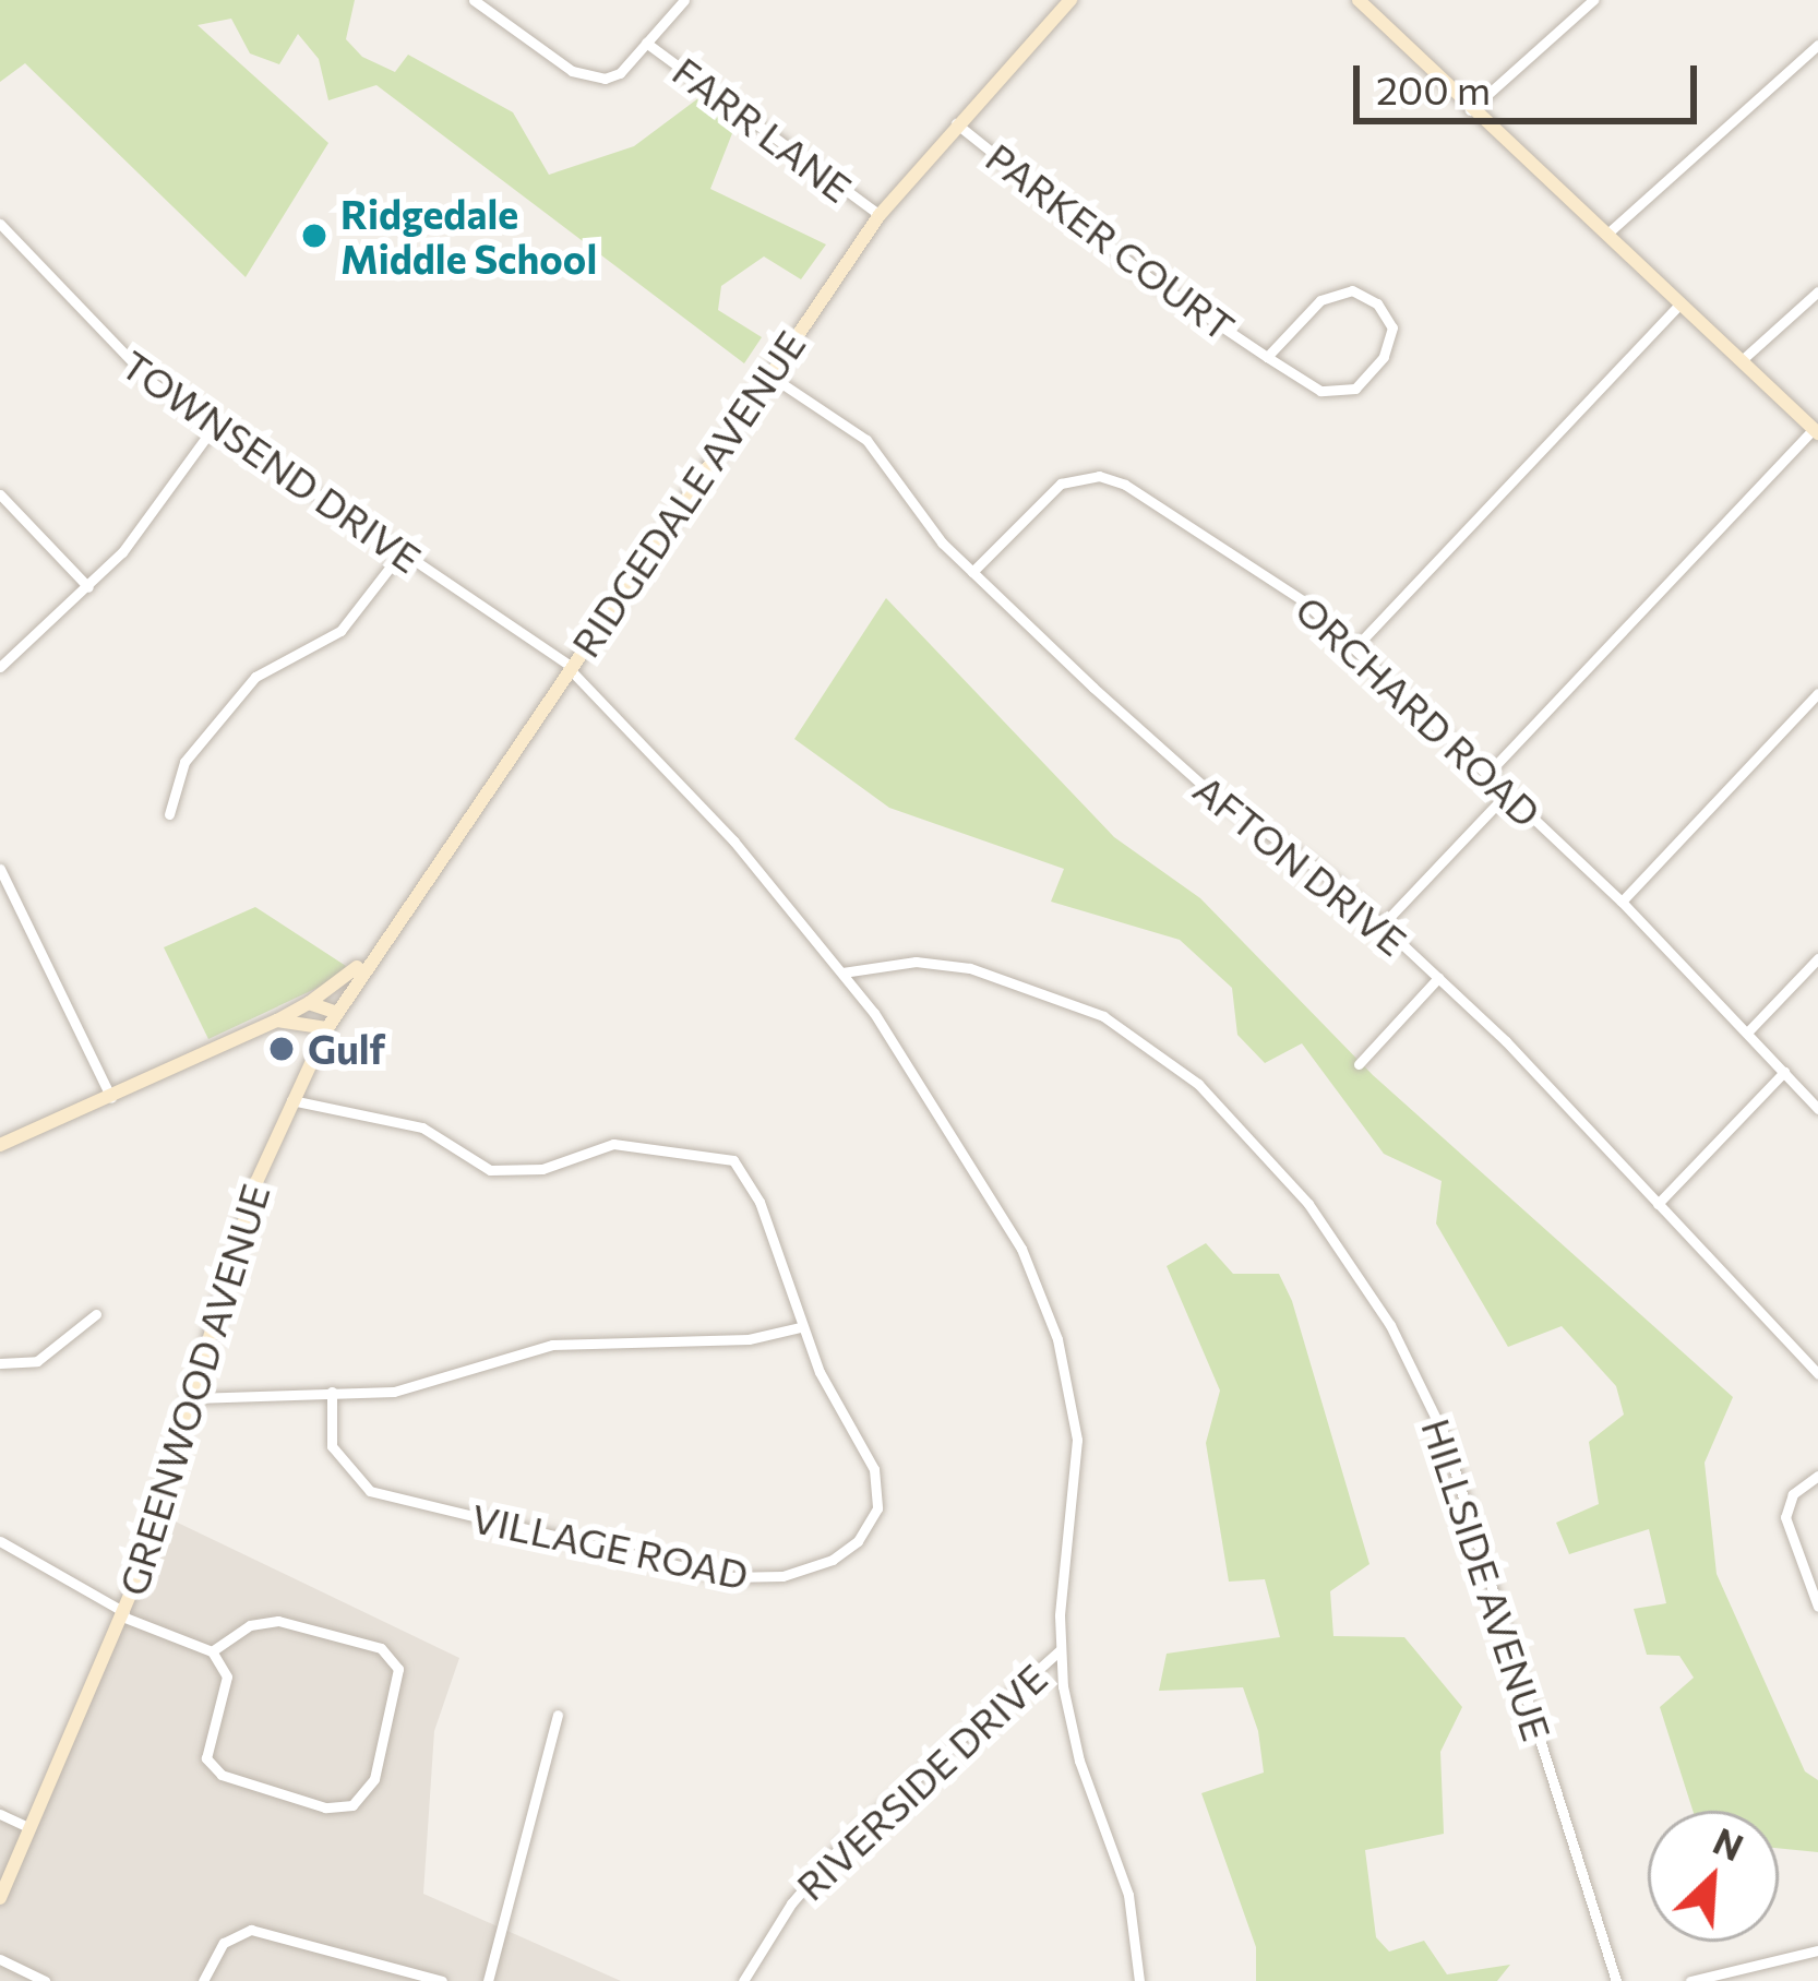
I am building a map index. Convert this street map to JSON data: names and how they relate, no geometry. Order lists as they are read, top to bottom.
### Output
{
  "streets": {
    "main road": ["RIDGEDALE AVENUE", "GREENWOOD AVENUE"],
    "street": [
      "FARR LANE",
      "PARKER COURT",
      "TOWNSEND DRIVE",
      "ORCHARD ROAD",
      "AFTON DRIVE",
      "VILLAGE ROAD",
      "HILLSIDE AVENUE",
      "RIVERSIDE DRIVE"
    ]
  },
  "crossings": [
    ["FARR LANE", "RIDGEDALE AVENUE"],
    ["PARKER COURT", "RIDGEDALE AVENUE"],
    ["TOWNSEND DRIVE", "RIDGEDALE AVENUE"],
    ["TOWNSEND DRIVE", "HILLSIDE AVENUE"],
    ["TOWNSEND DRIVE", "RIVERSIDE DRIVE"],
    ["RIDGEDALE AVENUE", "AFTON DRIVE"],
    ["RIDGEDALE AVENUE", "GREENWOOD AVENUE"],
    ["ORCHARD ROAD", "AFTON DRIVE"],
    ["GREENWOOD AVENUE", "VILLAGE ROAD"]
  ],
  "places": ["Ridgedale Middle School", "Gulf"],
  "scale_bar": "200 m",
  "north": "top right"
}
